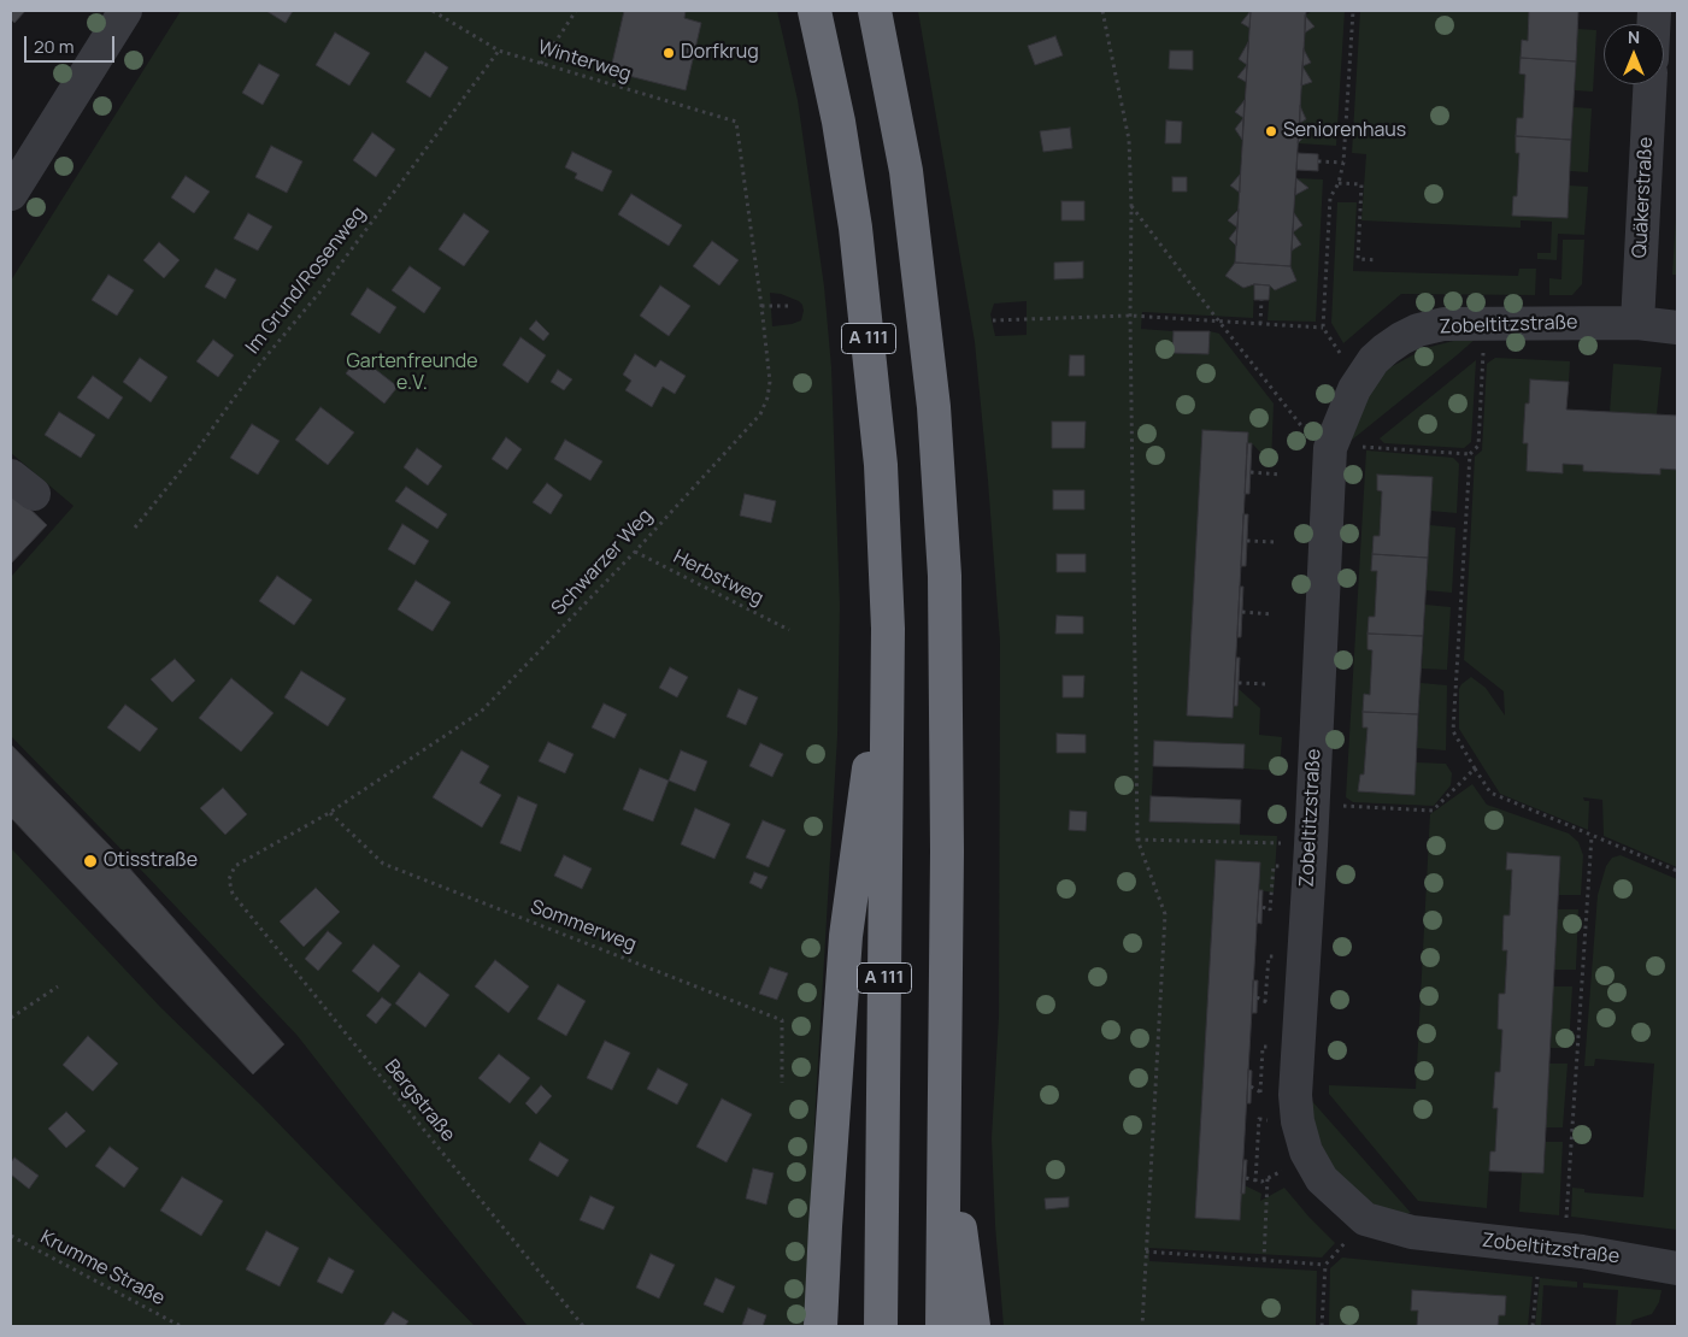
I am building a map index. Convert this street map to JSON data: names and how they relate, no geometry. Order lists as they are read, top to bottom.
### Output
{
  "streets": {
    "highway": ["A 111"],
    "street": ["Quäkerstraße", "Zobeltitzstraße"],
    "path": [
      "Winterweg",
      "Im Grund/Rosenweg",
      "Schwarzer Weg",
      "Herbstweg",
      "Sommerweg",
      "Bergstraße",
      "Krumme Straße"
    ]
  },
  "crossings": [
    ["Winterweg", "Im Grund/Rosenweg"],
    ["Winterweg", "Schwarzer Weg"],
    ["Quäkerstraße", "Zobeltitzstraße"],
    ["Schwarzer Weg", "Herbstweg"],
    ["Schwarzer Weg", "Sommerweg"],
    ["Schwarzer Weg", "Bergstraße"]
  ],
  "parks": ["Gartenfreunde e.V."],
  "places": ["Dorfkrug", "Seniorenhaus", "Otisstraße"],
  "scale_bar": "20 m",
  "north": "top"
}
